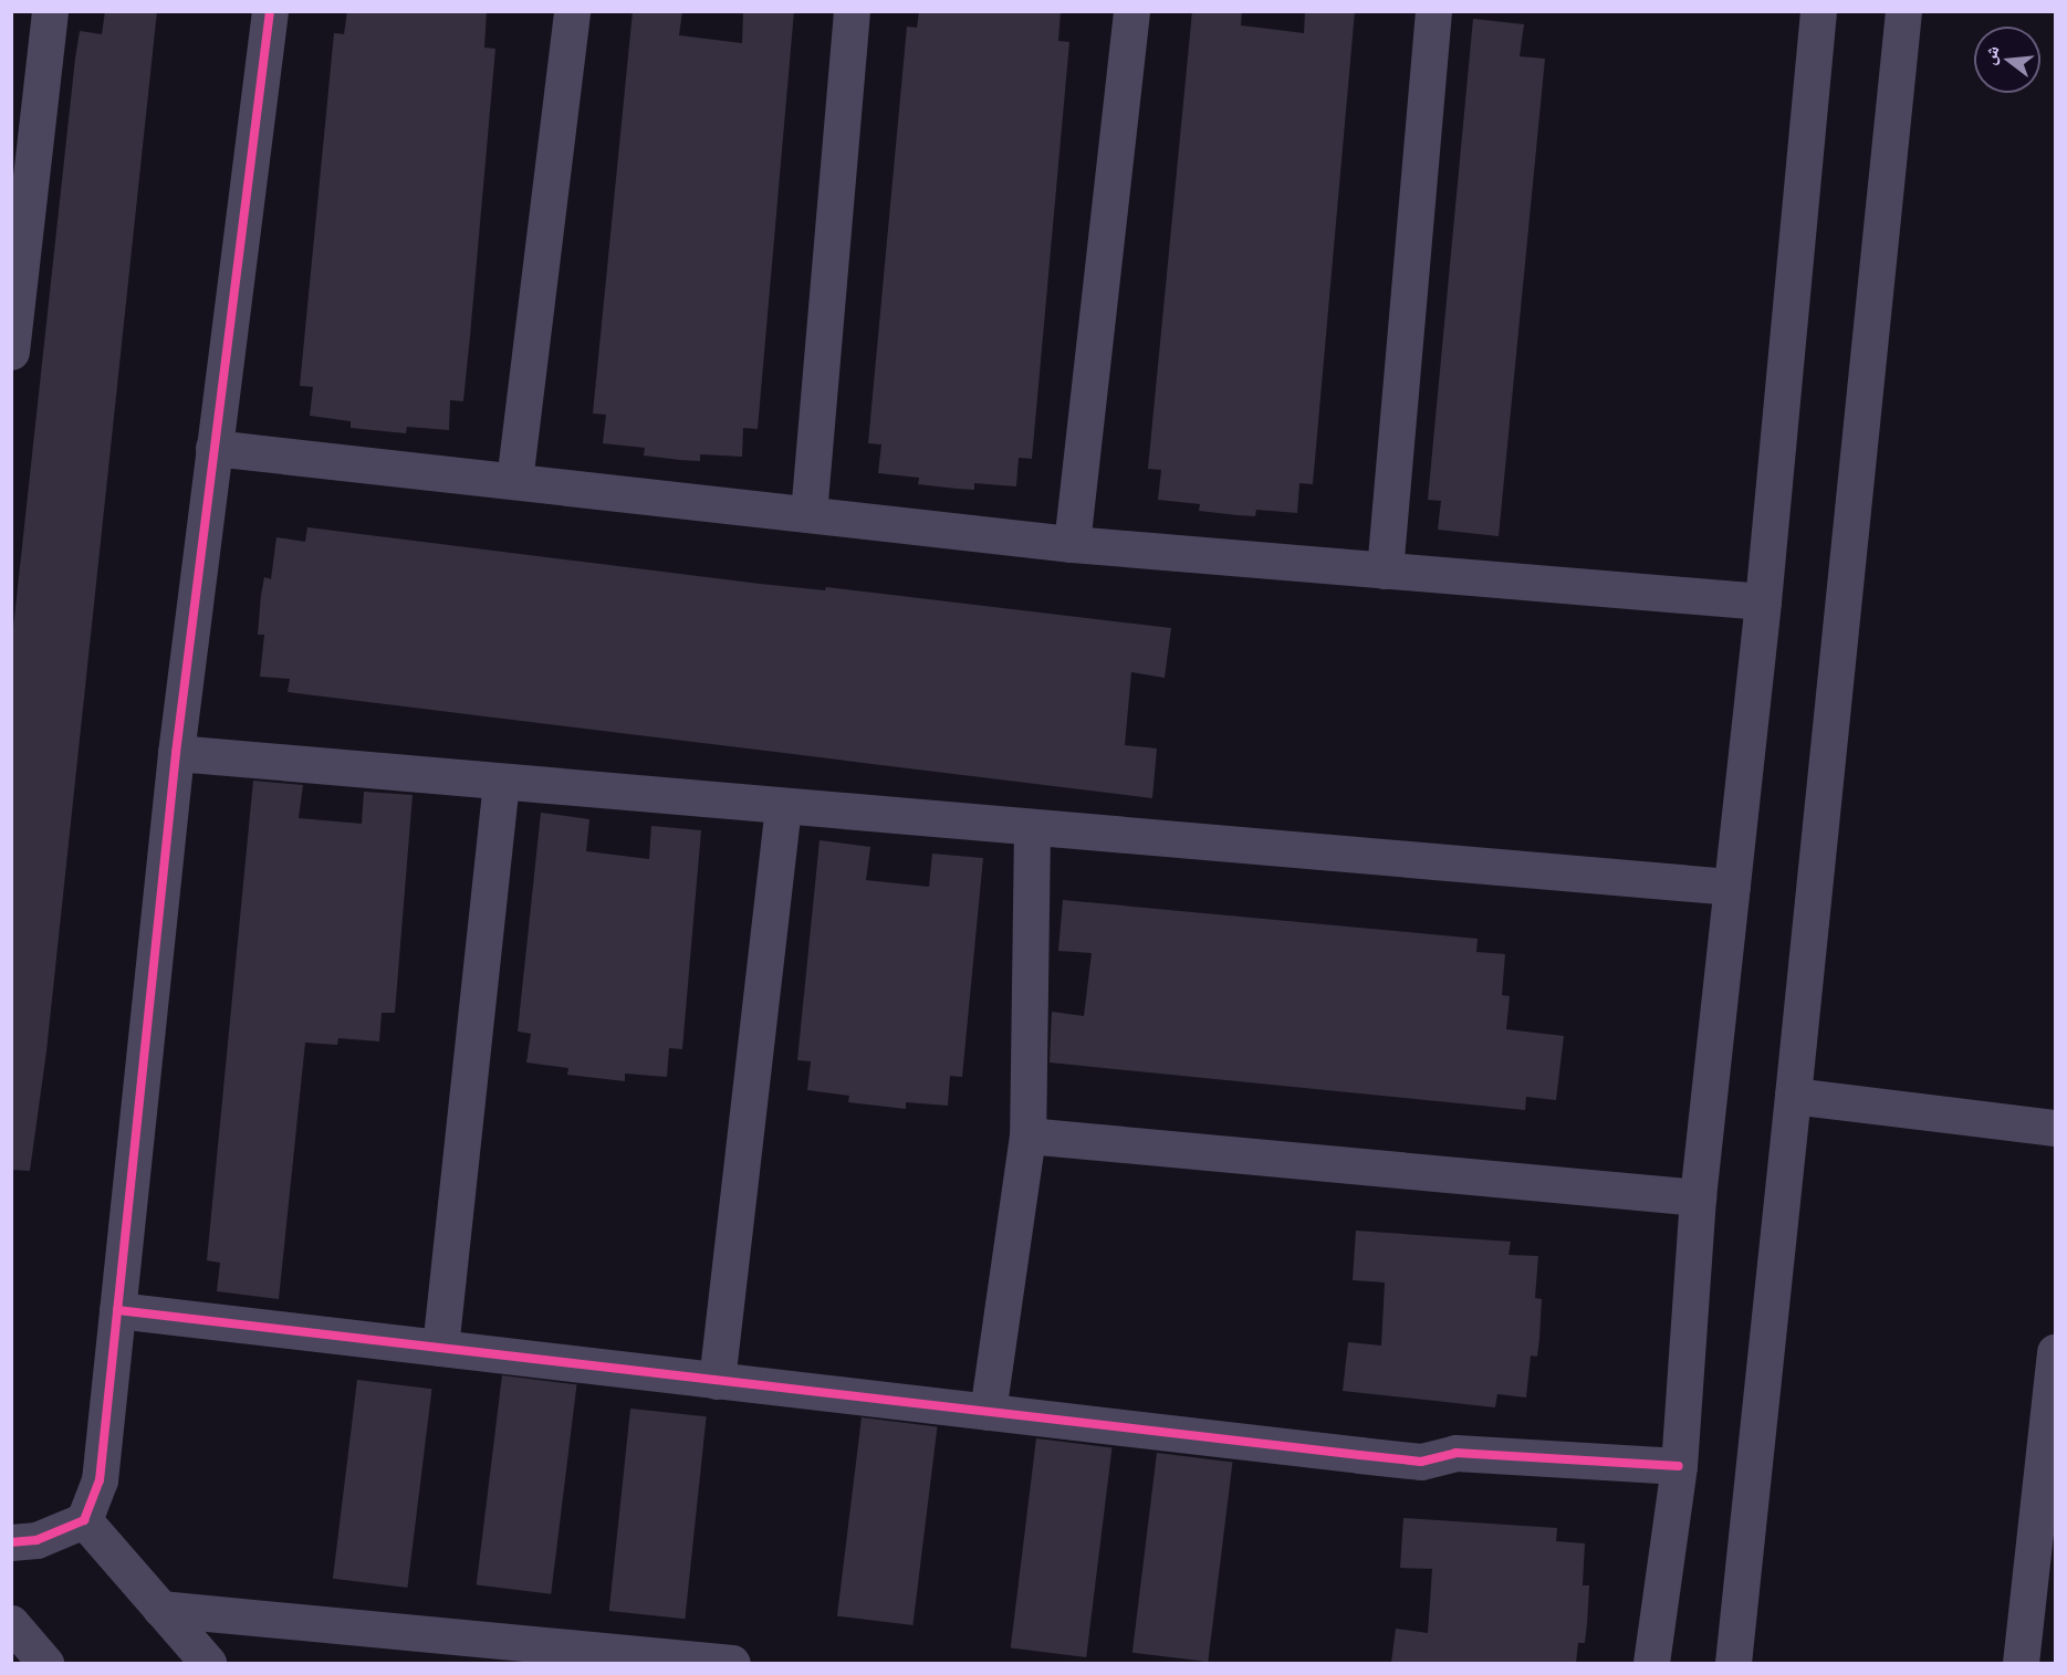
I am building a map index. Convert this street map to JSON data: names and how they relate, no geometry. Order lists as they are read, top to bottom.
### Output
{
  "north": "left"
}
